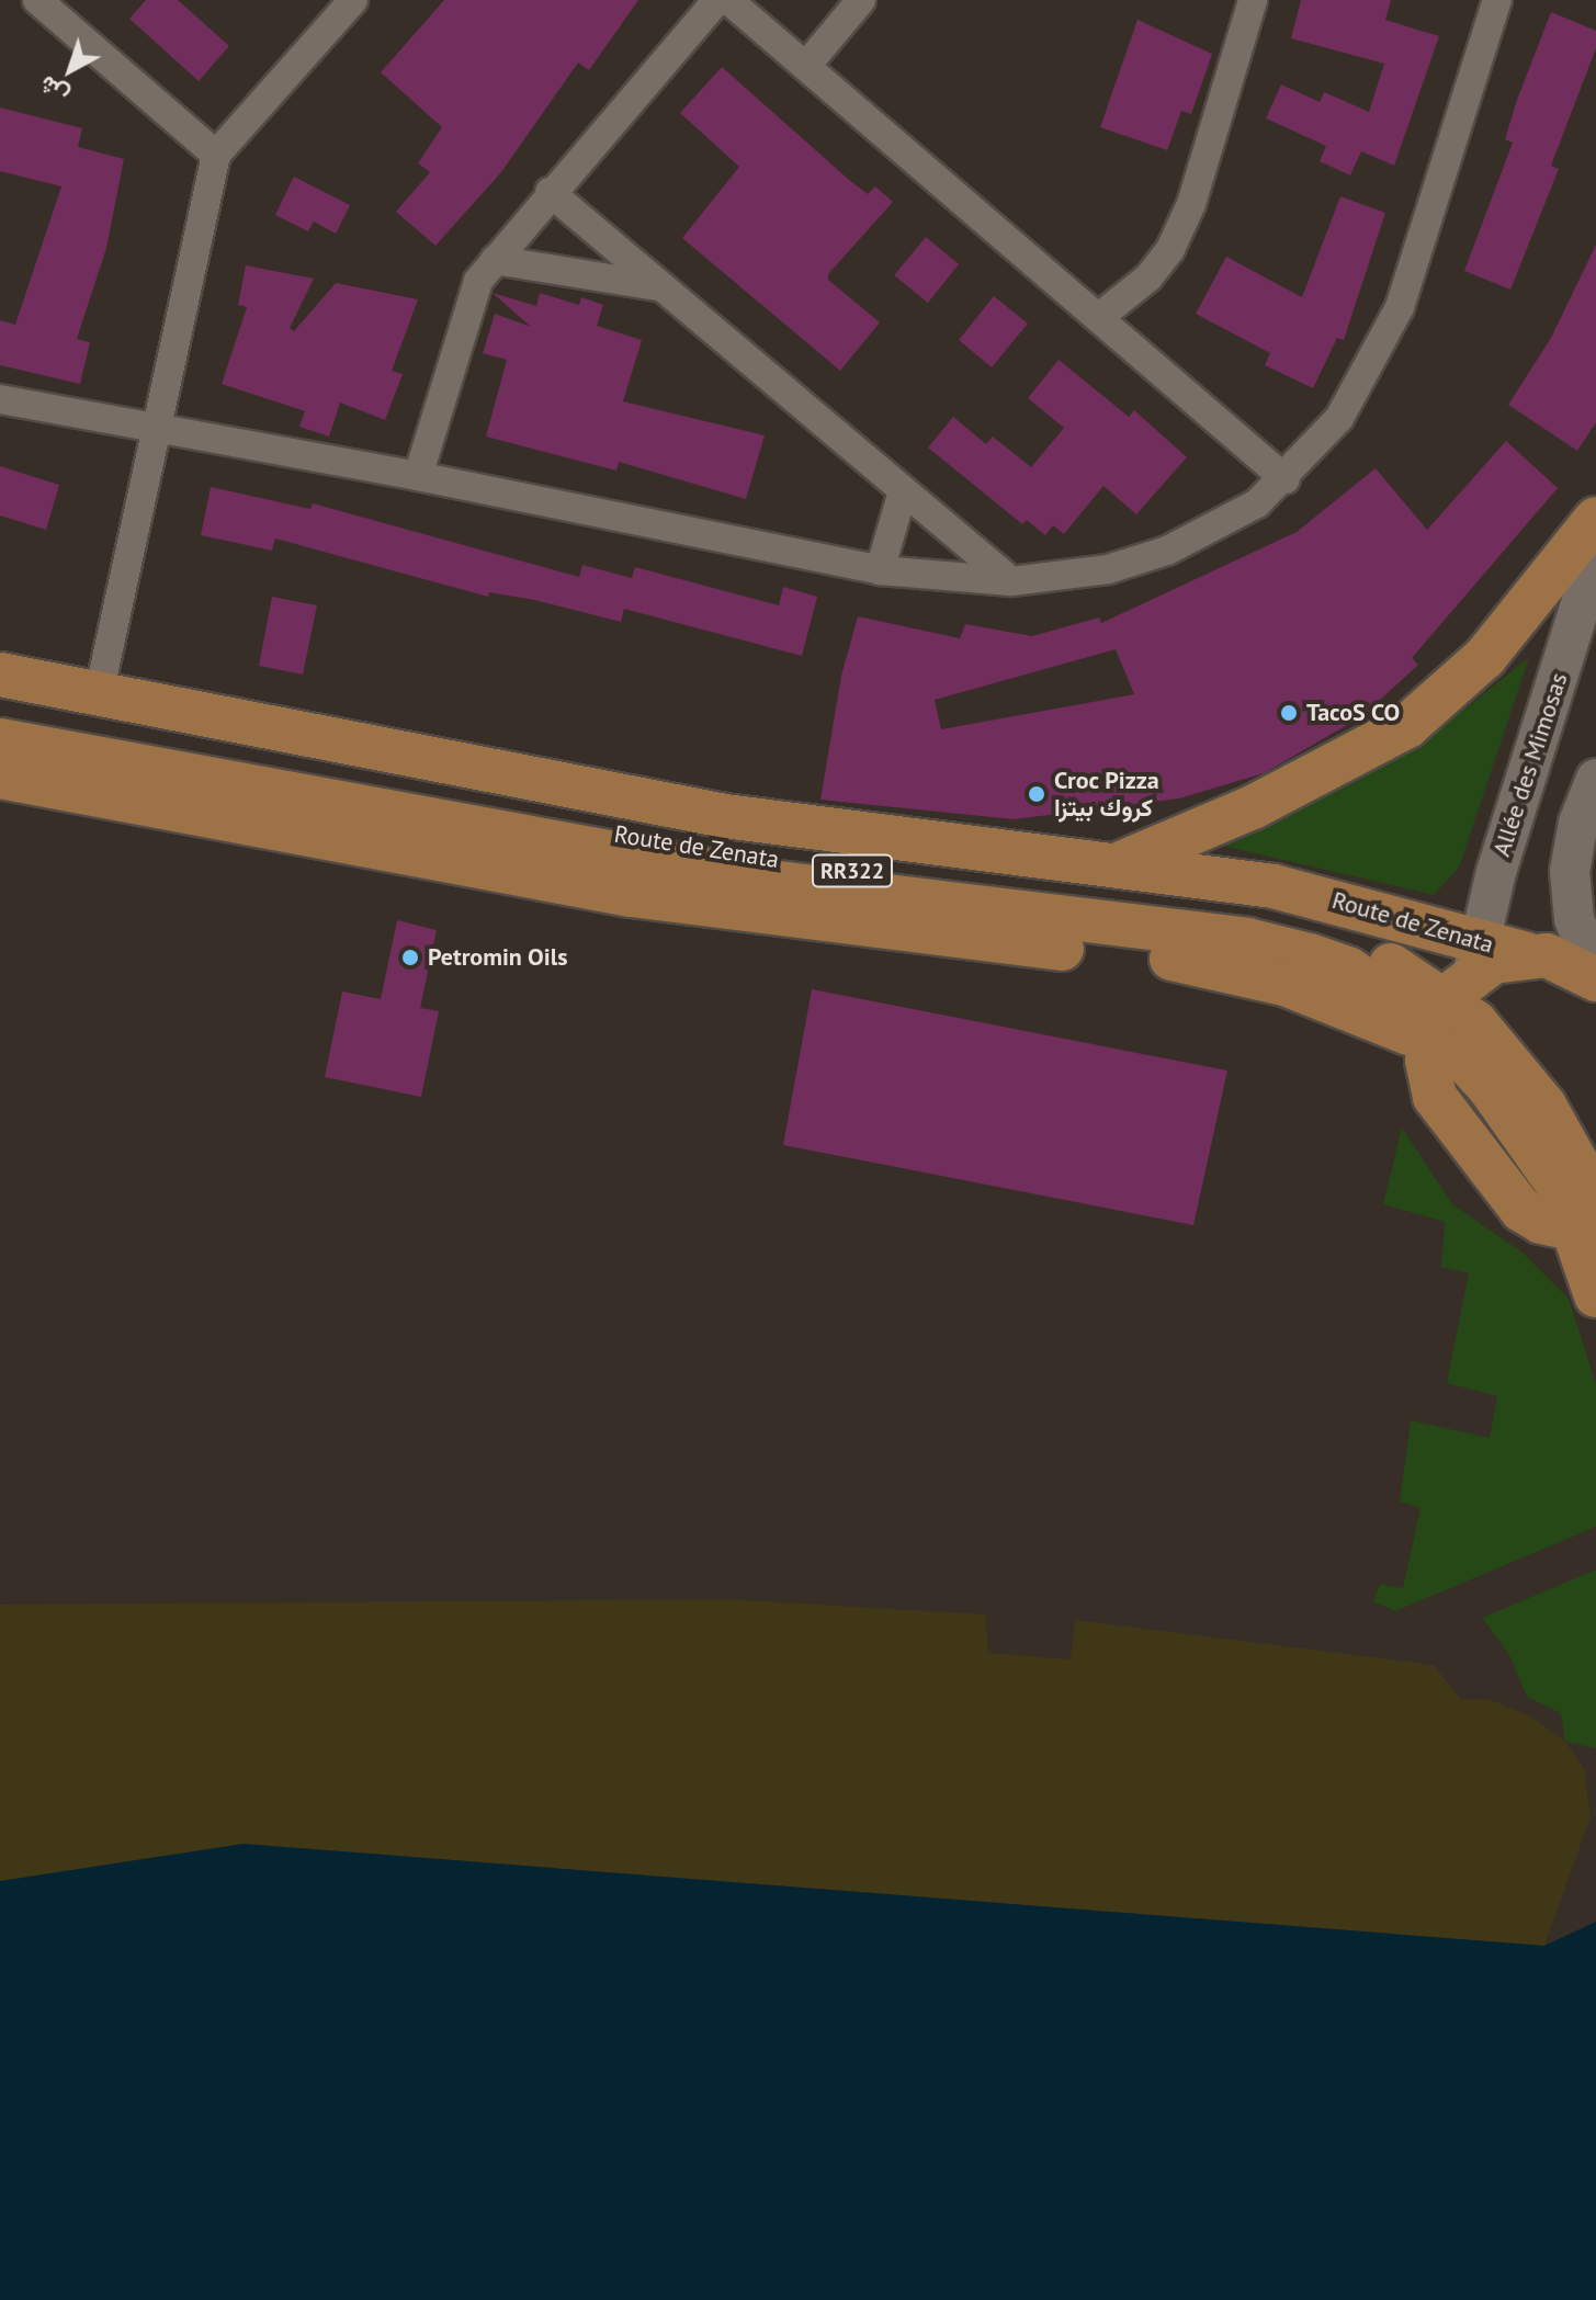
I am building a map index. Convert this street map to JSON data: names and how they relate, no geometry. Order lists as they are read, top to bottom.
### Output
{
  "streets": {
    "main road": ["Allée des Mimosas", "Route de Zenata", "RR322"]
  },
  "crossings": [
    ["Allée des Mimosas", "Route de Zenata"]
  ],
  "places": ["TacoS CO", "Croc Pizza كروك بيتزا", "Petromin Oils"],
  "north": "bottom left"
}
